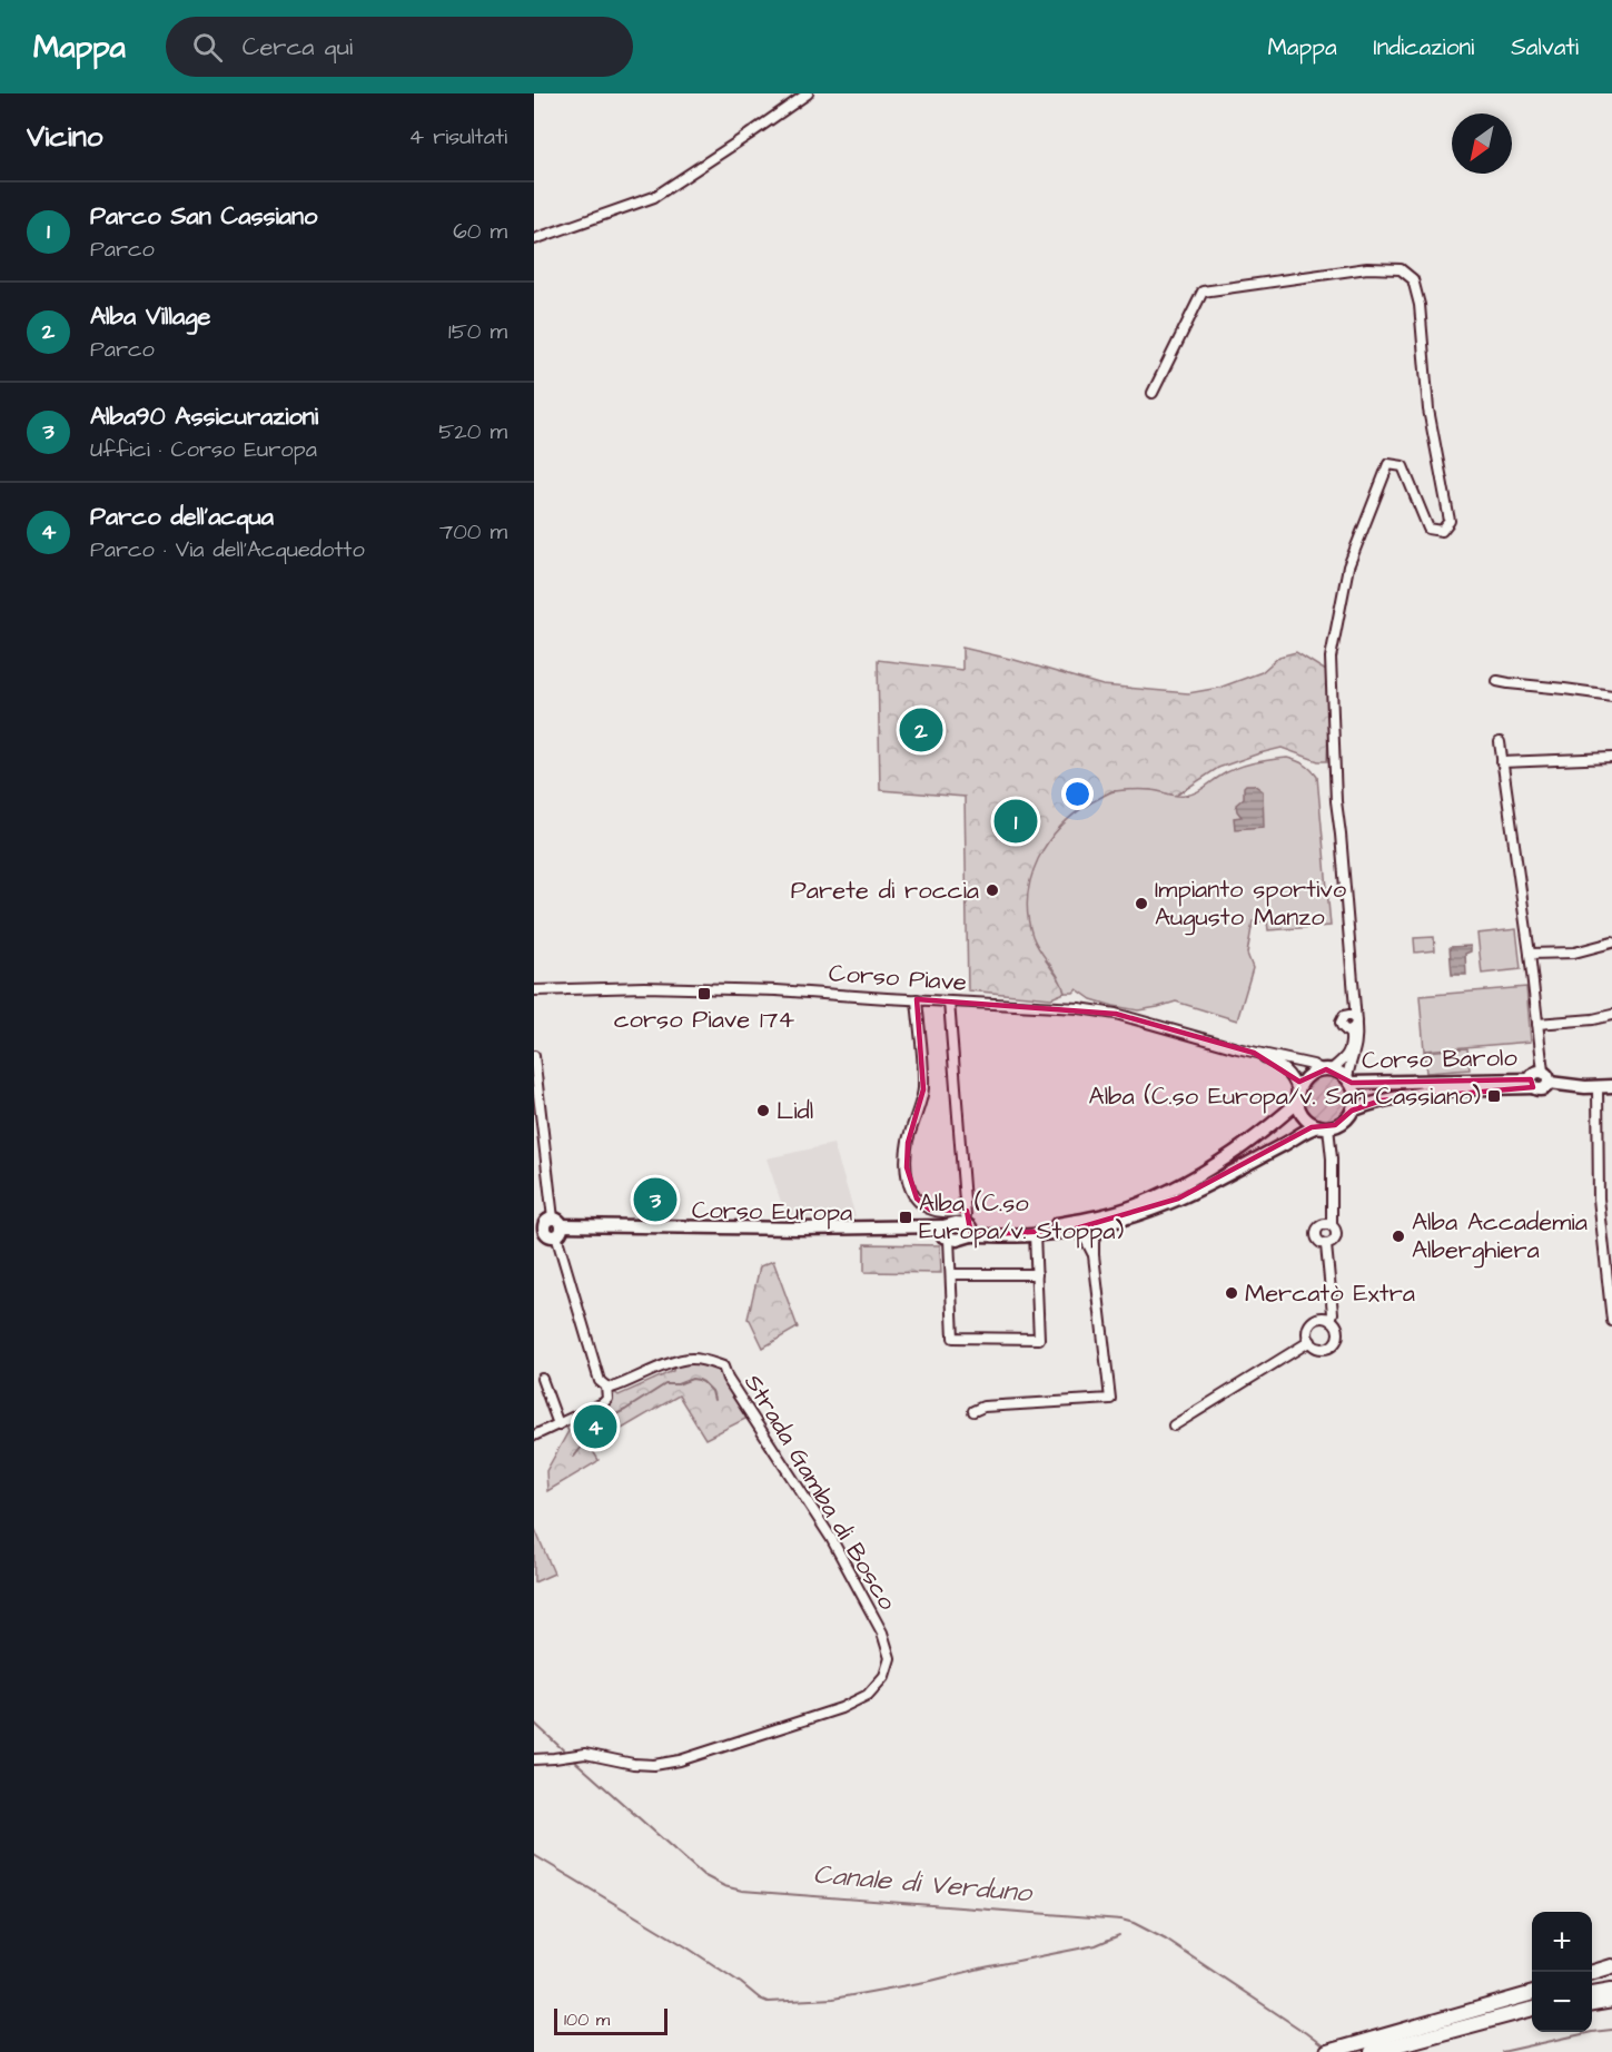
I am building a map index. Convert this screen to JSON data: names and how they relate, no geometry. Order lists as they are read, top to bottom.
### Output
{
  "streets": {
    "main road": ["Corso Barolo", "Corso Europa"],
    "street": ["Corso Piave", "Strada Gamba di Bosco"]
  },
  "water": ["Canale di Verduno"],
  "places": {
    "other": [
      "Parete di roccia",
      "Impianto sportivo Augusto Manzo",
      "Lidl",
      "Alba Accademia Alberghiera",
      "Mercatò Extra"
    ],
    "transit": ["corso Piave 174", "Alba (C.so Europa/v. San Cassiano)", "Alba (C.so Europa/v. Stoppa)"]
  },
  "scale_bar": "100 m",
  "north": "bottom left",
  "page": {
    "header": "Mappa",
    "search": "Cerca qui",
    "nav": ["Mappa", "Indicazioni", "Salvati"],
    "heading": ["Vicino", "4 risultati"],
    "list": [
      {
        "mark": "1",
        "name": "Parco San Cassiano",
        "note": "Parco",
        "value": "60 m"
      },
      {
        "mark": "2",
        "name": "Alba Village",
        "note": "Parco",
        "value": "150 m"
      },
      {
        "mark": "3",
        "name": "Alba90 Assicurazioni",
        "note": "Uffici · Corso Europa",
        "value": "520 m"
      },
      {
        "mark": "4",
        "name": "Parco dell'acqua",
        "note": "Parco · Via dell'Acquedotto",
        "value": "700 m"
      }
    ],
    "pins": [
      "2",
      "1",
      "3",
      "4"
    ],
    "map_buttons": ["+", "−"],
    "scale": "100 m"
  }
}
